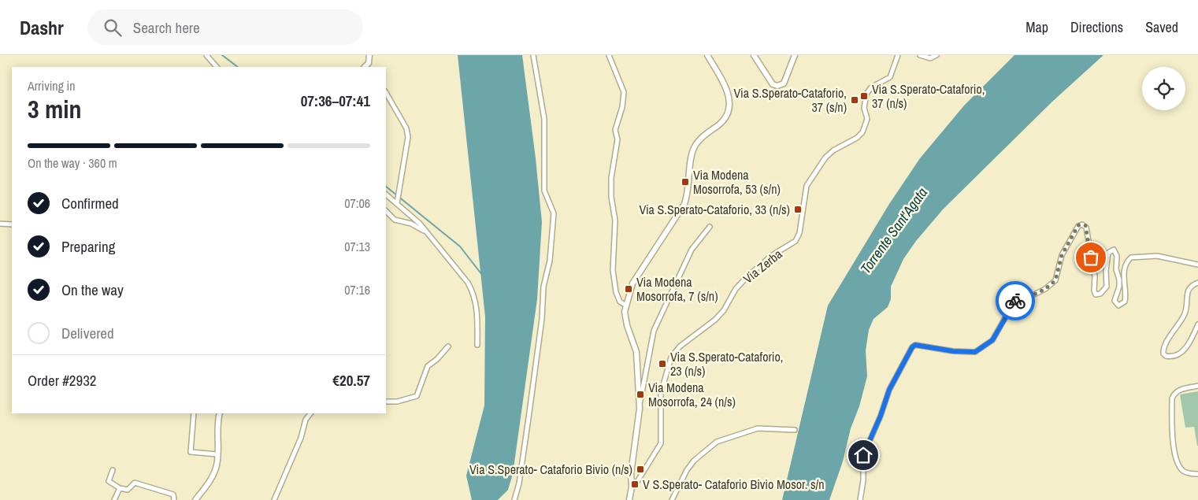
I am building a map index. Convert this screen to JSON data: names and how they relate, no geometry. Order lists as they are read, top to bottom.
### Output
{
  "streets": {
    "street": ["Via Zerba"]
  },
  "water": ["Torrente Sant'Agata"],
  "places": {
    "transit": [
      "Via S.Sperato-Cataforio, 37 (n/s)",
      "Via S.Sperato-Cataforio, 37 (s/n)",
      "Via Modena Mosorrofa, 53 (s/n)",
      "Via S.Sperato-Cataforio, 33 (n/s)",
      "Via Modena Mosorrofa, 7 (s/n)",
      "Via S.Sperato-Cataforio, 23 (n/s)",
      "Via Modena Mosorrofa, 24 (n/s)",
      "Via S.Sperato- Cataforio Bivio (n/s)",
      "V S.Sperato- Cataforio Bivio Mosor. s/n"
    ]
  },
  "page": {
    "header": "Dashr",
    "search": "Search here",
    "nav": ["Map", "Directions", "Saved"],
    "heading": ["3 min", "Arriving in", "07:36–07:41"],
    "panel": ["Order #2932", "€20.57"],
    "bar": "On the way · 360 m",
    "list": [
      ["Confirmed", "07:06"],
      ["Preparing", "07:13"],
      ["On the way", "07:16"],
      "Delivered"
    ]
  }
}
